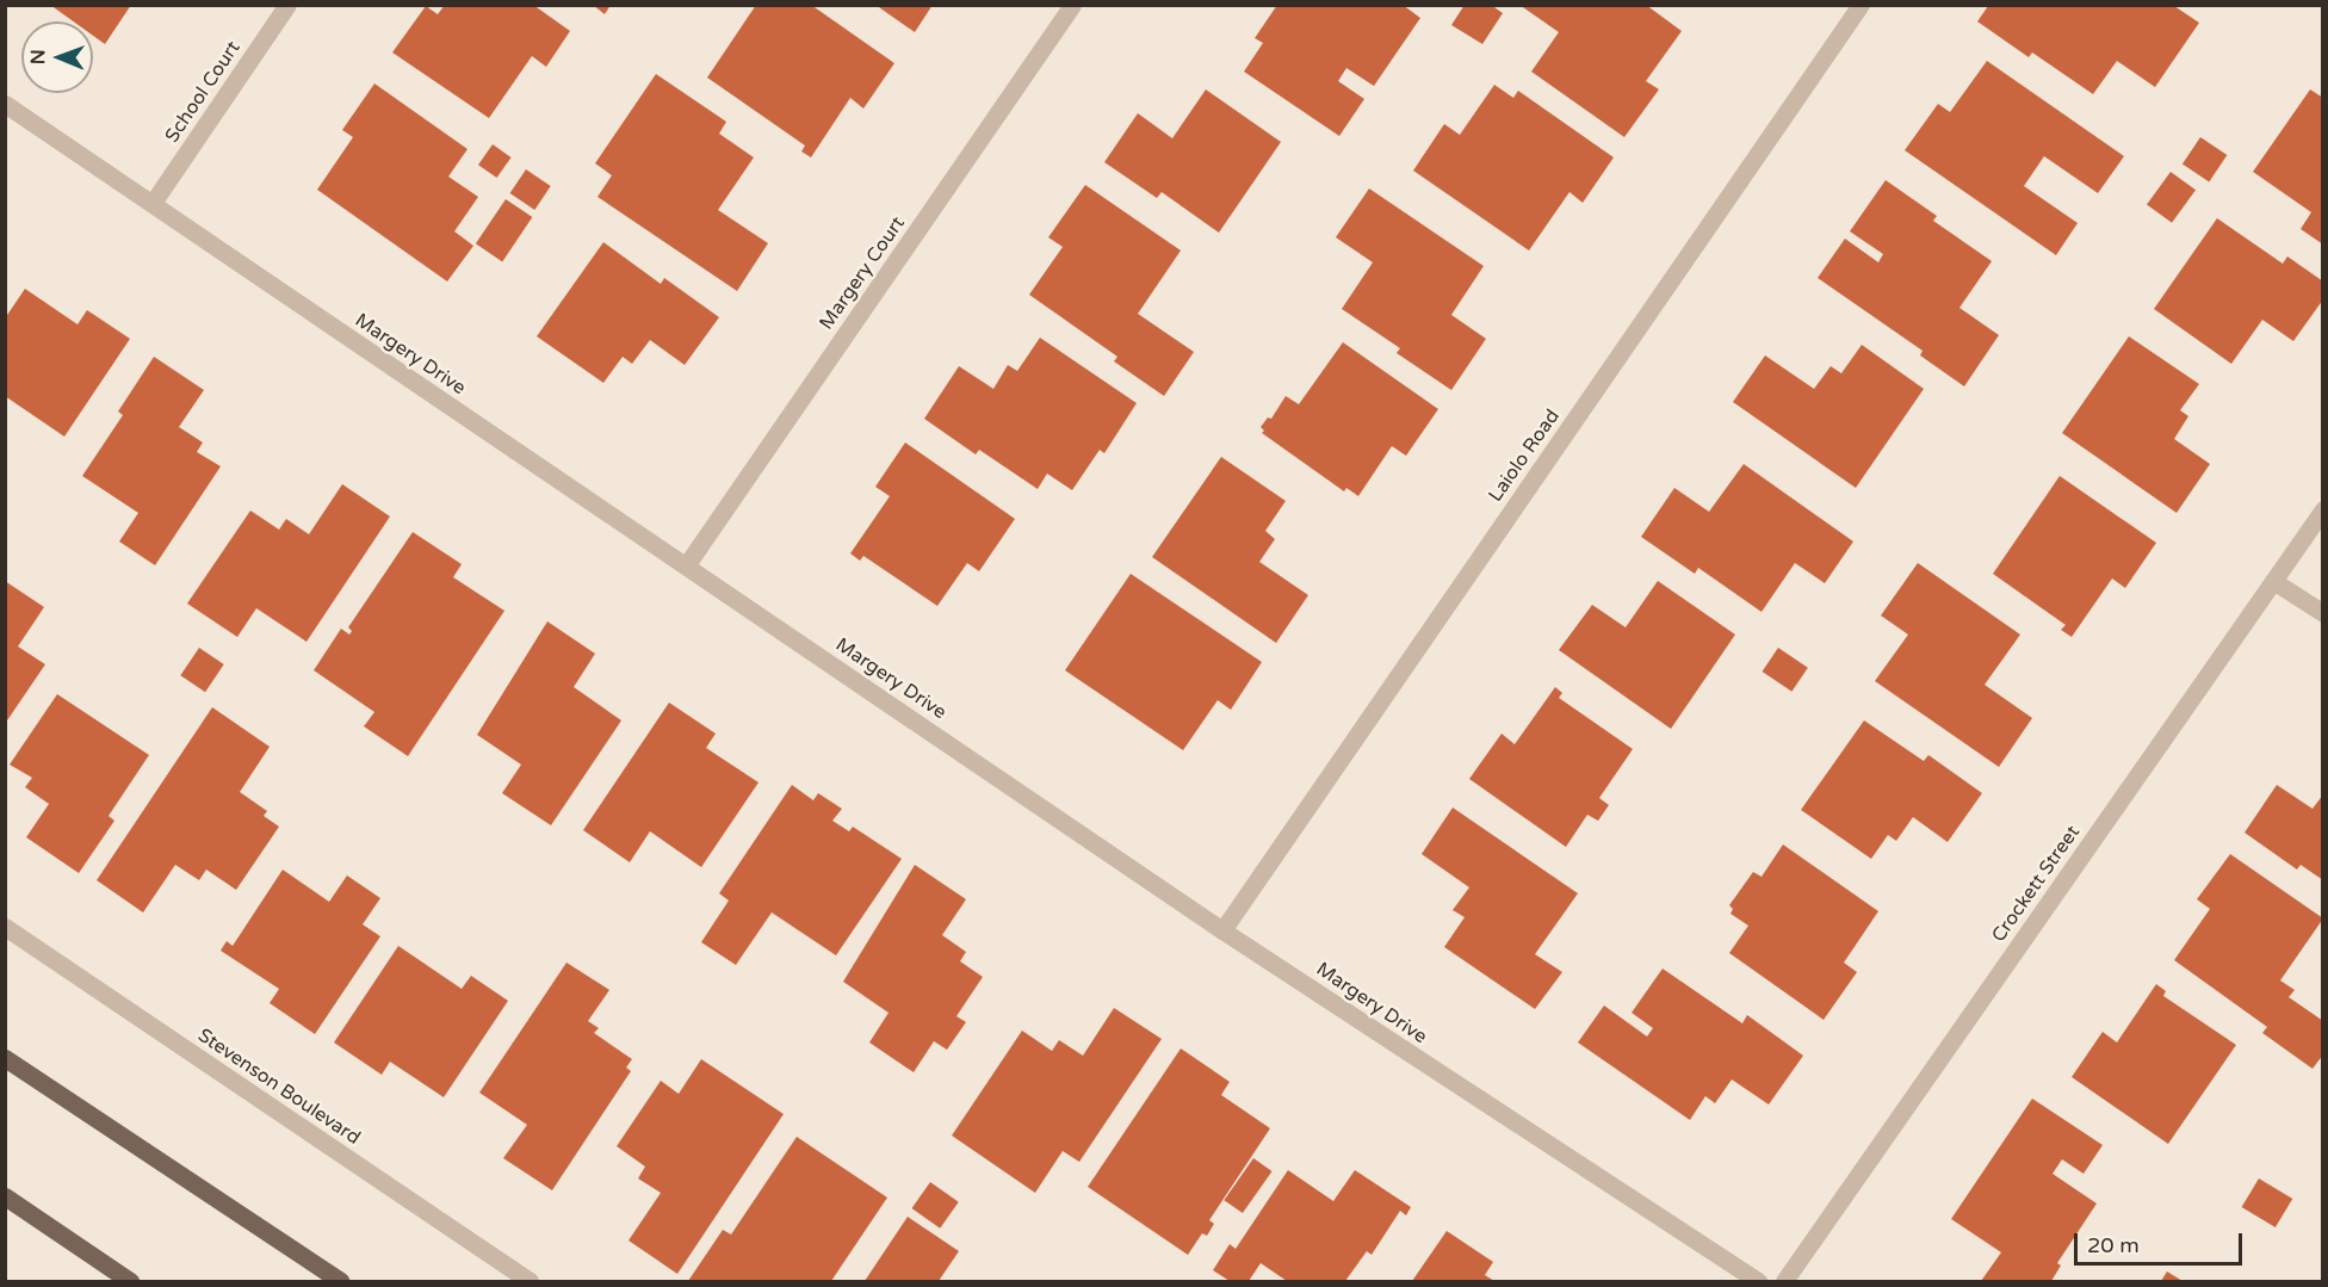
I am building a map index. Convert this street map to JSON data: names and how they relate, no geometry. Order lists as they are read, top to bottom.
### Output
{
  "streets": {
    "street": [
      "School Court",
      "Margery Court",
      "Margery Drive",
      "Laiolo Road",
      "Crockett Street",
      "Stevenson Boulevard"
    ]
  },
  "crossings": [
    ["School Court", "Margery Drive"],
    ["Margery Court", "Margery Drive"],
    ["Margery Drive", "Laiolo Road"]
  ],
  "scale_bar": "20 m",
  "north": "left"
}
